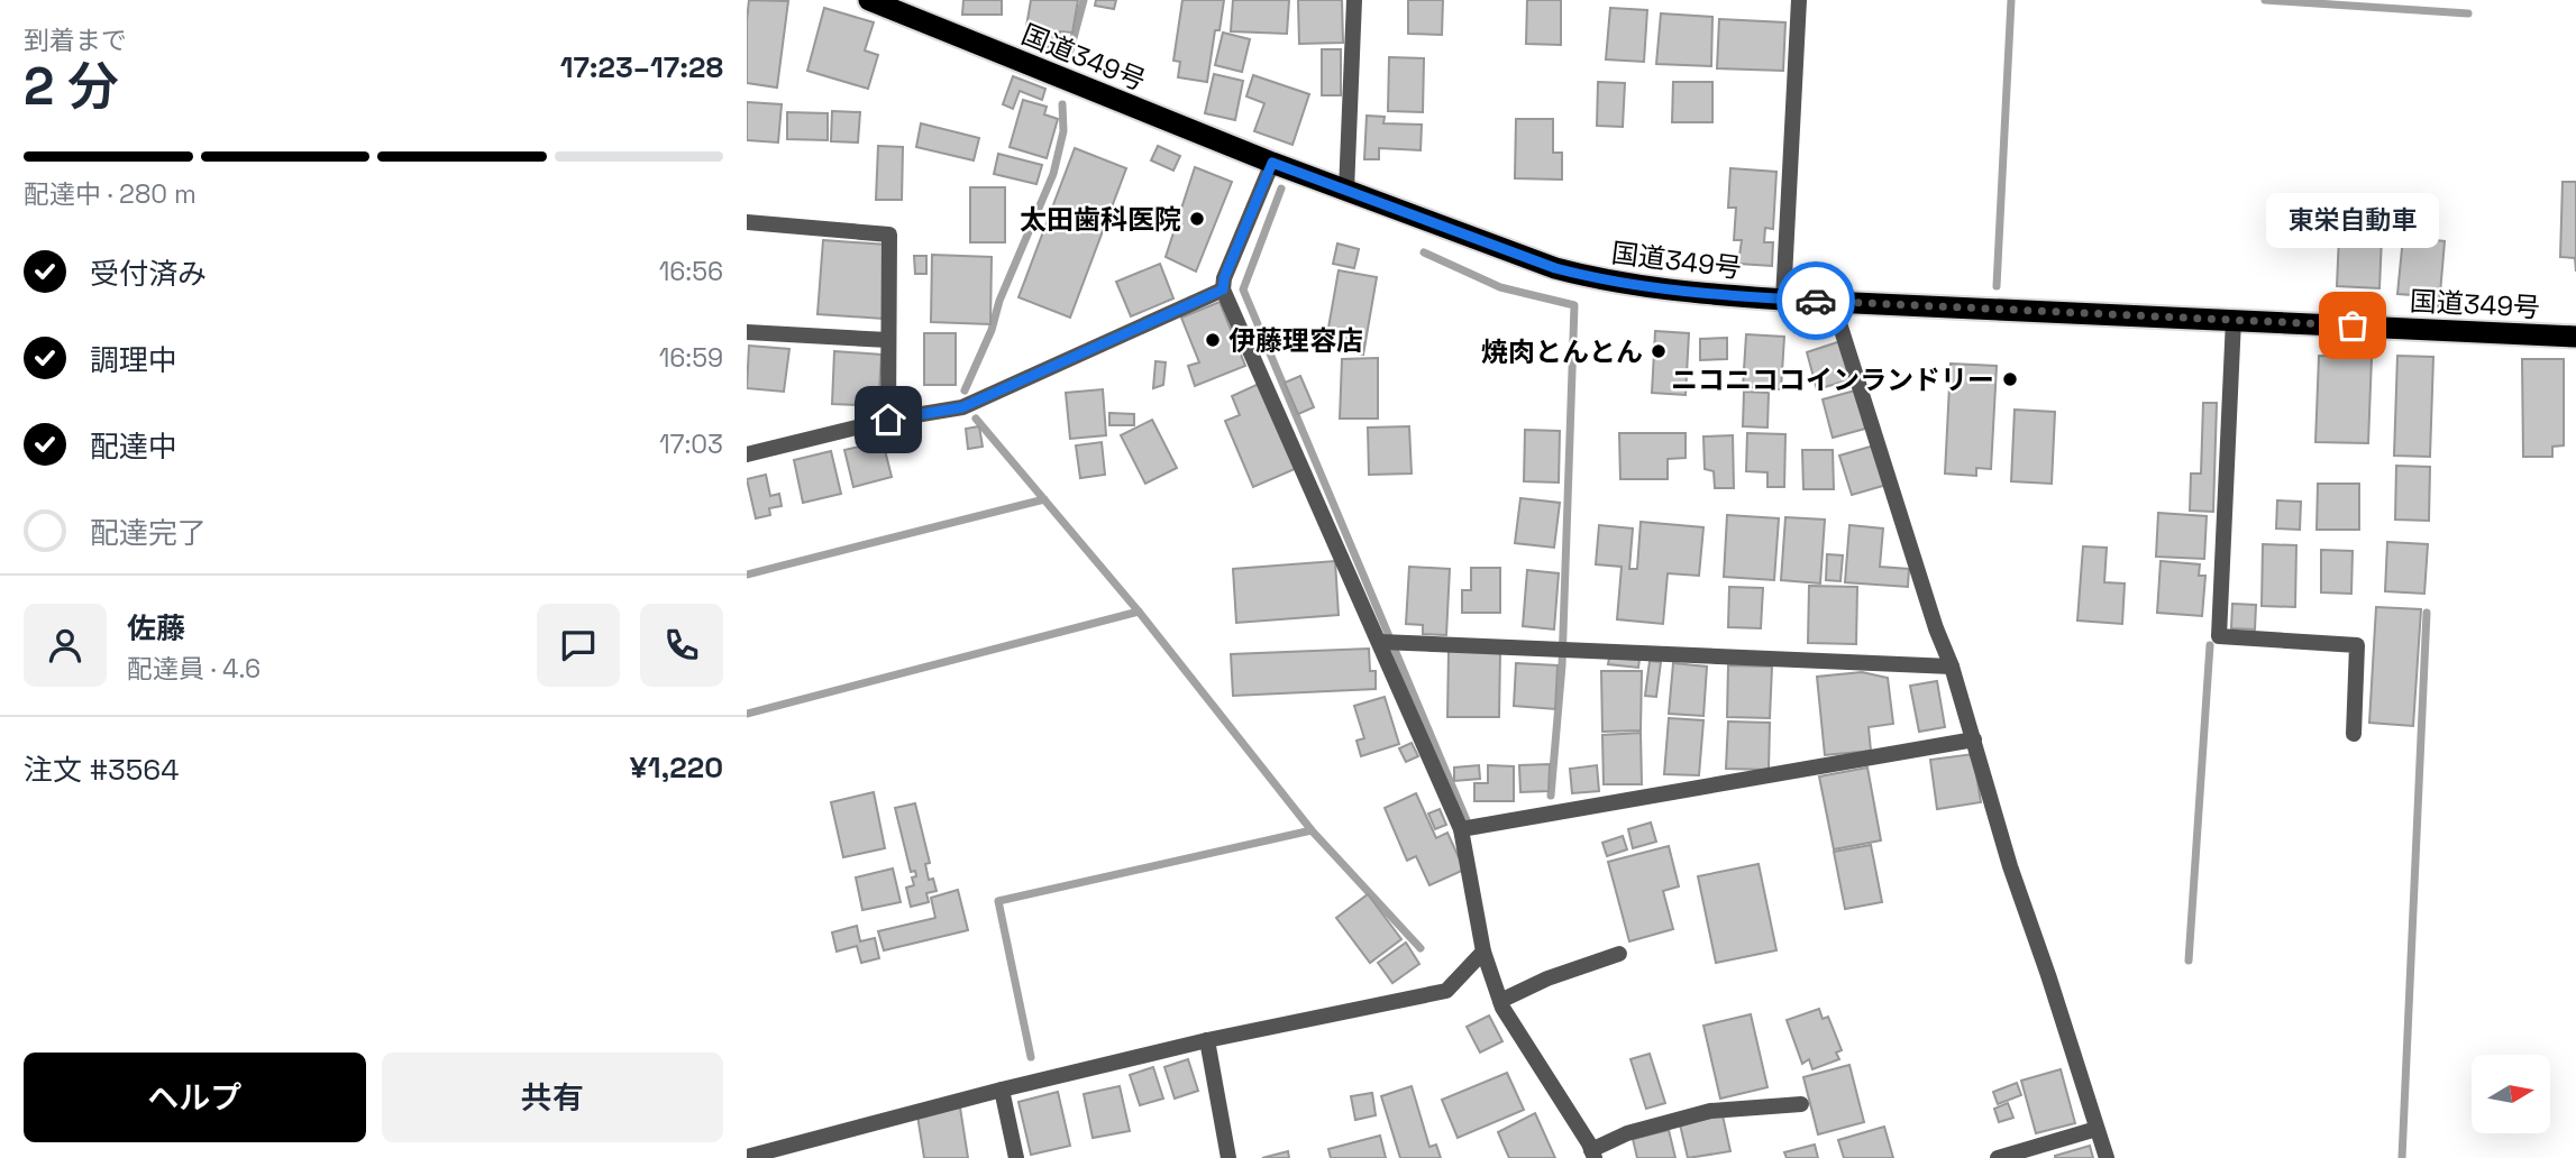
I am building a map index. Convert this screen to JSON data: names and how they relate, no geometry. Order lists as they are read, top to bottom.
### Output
{
  "streets": {
    "highway": ["国道349号"]
  },
  "places": [
    "太田歯科医院",
    "東栄自動車",
    "伊藤理容店",
    "焼肉とんとん",
    "ニコニココインランドリー"
  ],
  "north": "right",
  "page": {
    "heading": ["2 分", "到着まで", "17:23–17:28"],
    "panel": [
      "佐藤",
      "配達員 · 4.6",
      "注文 #3564",
      "¥1,220"
    ],
    "bar": "配達中 · 280 m",
    "bubble": "東栄自動車",
    "list": [
      ["受付済み", "16:56"],
      ["調理中", "16:59"],
      ["配達中", "17:03"],
      "配達完了"
    ],
    "buttons": ["ヘルプ", "共有"]
  }
}
